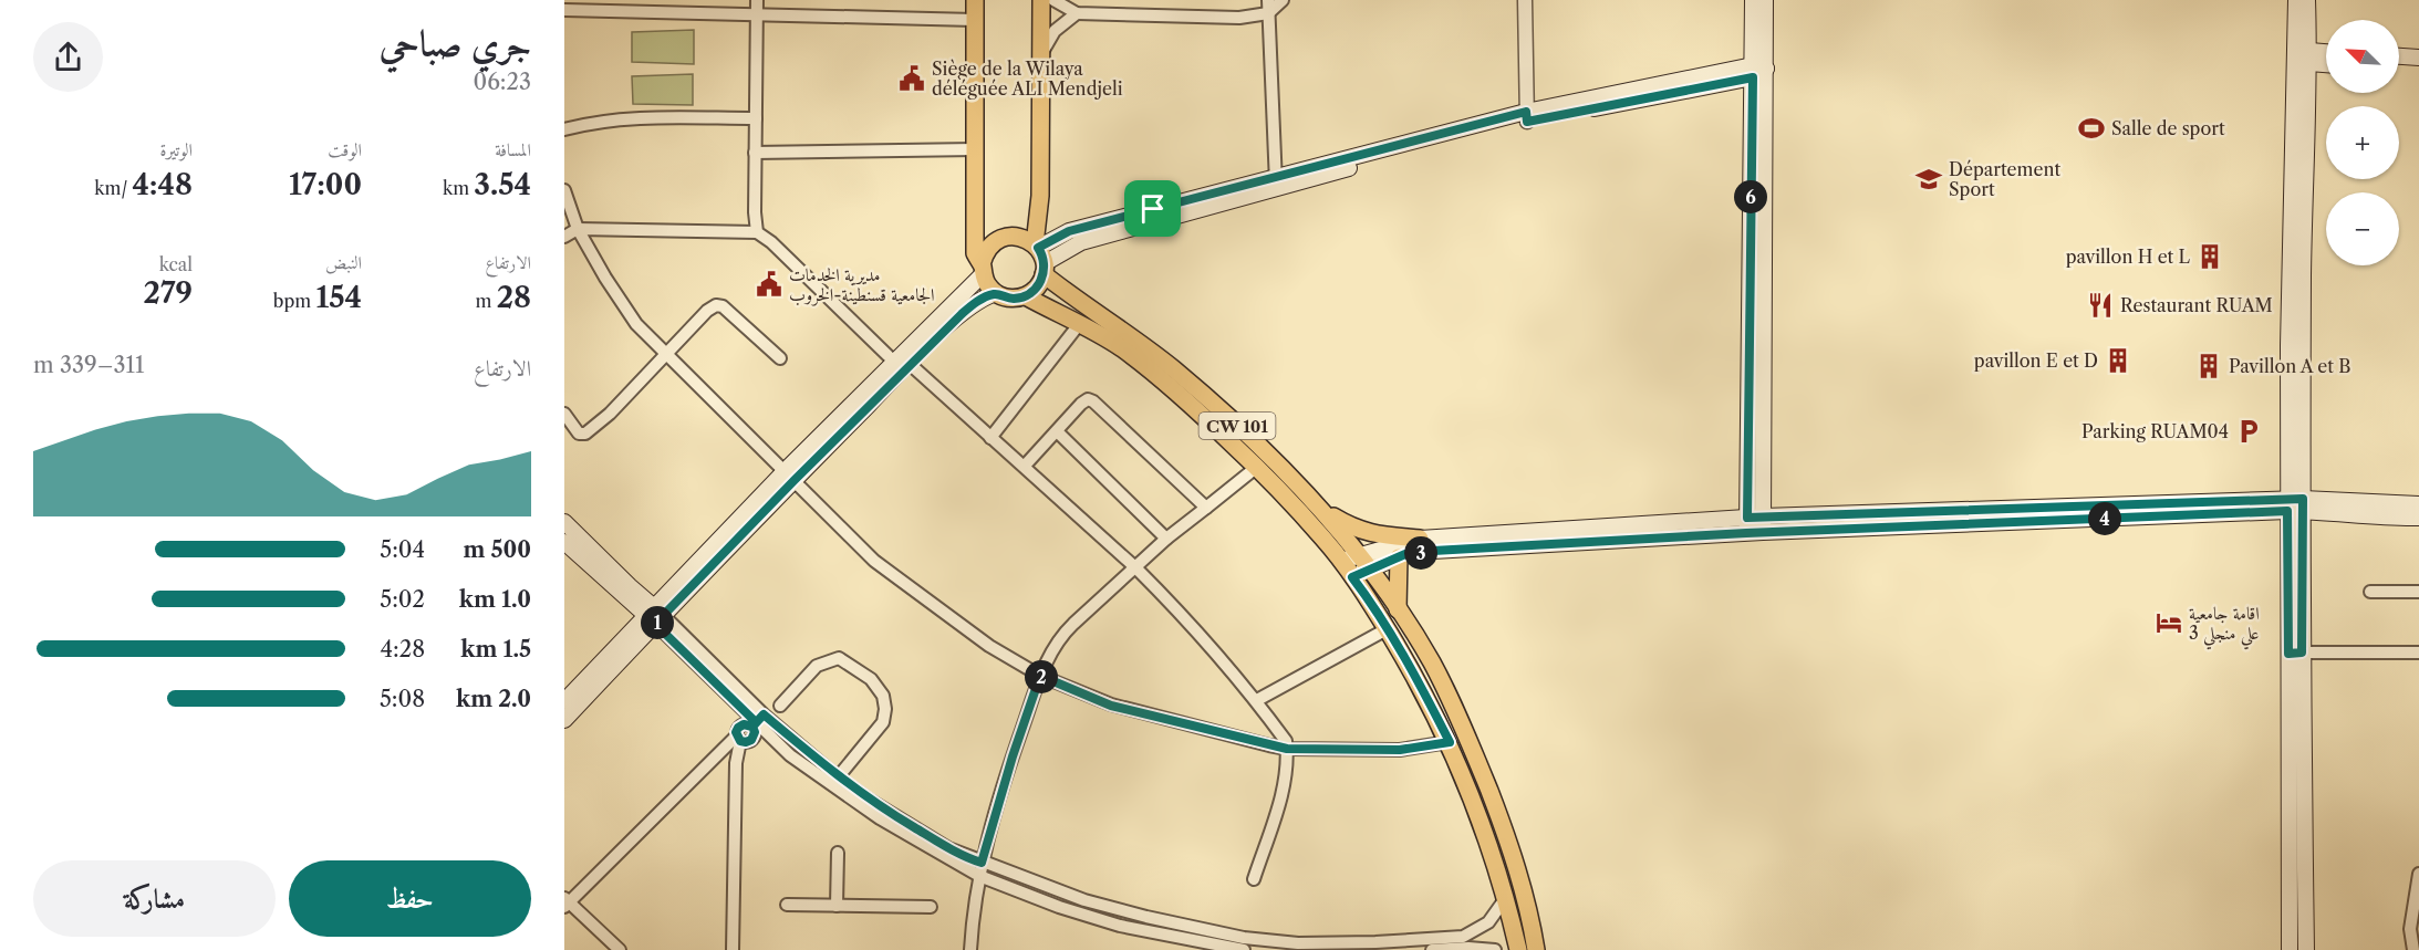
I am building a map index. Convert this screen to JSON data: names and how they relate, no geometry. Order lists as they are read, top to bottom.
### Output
{
  "streets": {
    "main road": ["CW 101"]
  },
  "places": {
    "public building": ["Siège de la Wilaya déléguée ALI Mendjeli", "مديرية الخدمات الجامعية قسنطينة-الخروب"],
    "sports": ["Salle de sport"],
    "school or university": ["Département Sport"],
    "building": ["pavillon H et L", "pavillon E et D", "Pavillon A et B"],
    "restaurant": ["Restaurant RUAM"],
    "parking": ["Parking RUAM04"],
    "hotel": ["اقامة جامعية علي منجلي 3"]
  },
  "north": "top left",
  "page": {
    "heading": ["جري صباحي", "06:23"],
    "map_buttons": ["+", "−"],
    "stats": [
      ["المسافة", "3.54 km"],
      ["الوقت", "17:00"],
      ["الوتيرة", "4:48 /km"],
      ["الارتفاع", "28 m"],
      ["النبض", "154 bpm"],
      ["kcal", "279"]
    ],
    "pins": [
      "6",
      "4",
      "3",
      "1",
      "2"
    ],
    "chart": ["الارتفاع", "311–339 m"],
    "list": [
      {
        "name": "500 m",
        "note": "5:04"
      },
      {
        "name": "1.0 km",
        "note": "5:02"
      },
      {
        "name": "1.5 km",
        "note": "4:28"
      },
      {
        "name": "2.0 km",
        "note": "5:08"
      }
    ],
    "buttons": ["حفظ", "مشاركة"]
  }
}
